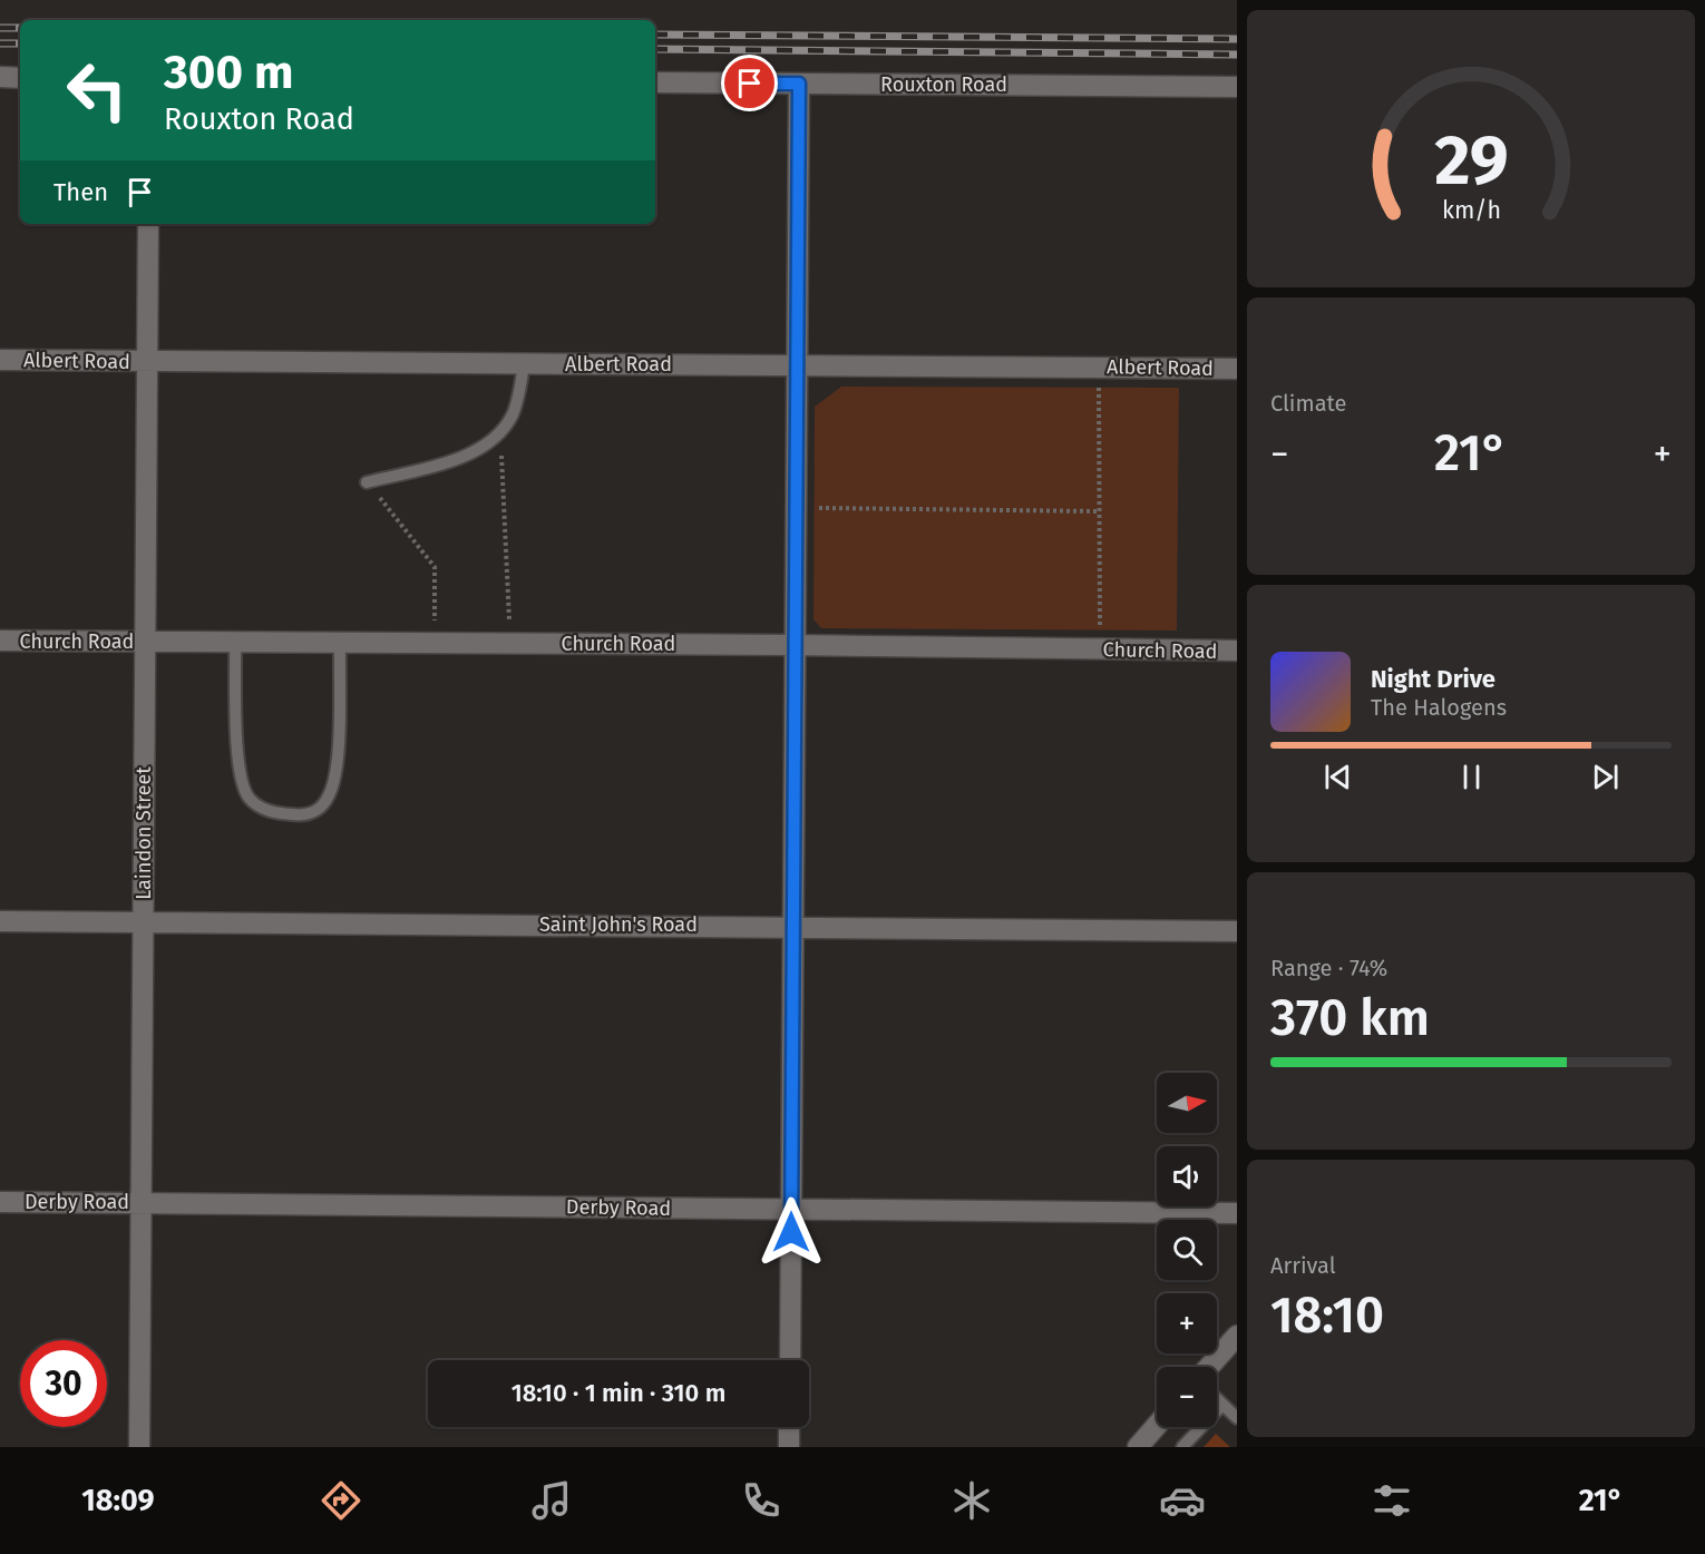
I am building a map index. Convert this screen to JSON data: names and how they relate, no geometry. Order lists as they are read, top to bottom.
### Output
{
  "streets": {
    "street": [
      "Rouxton Road",
      "Albert Road",
      "Church Road",
      "Laindon Street",
      "Saint John's Road",
      "Derby Road"
    ]
  },
  "crossings": [
    ["Albert Road", "Laindon Street"],
    ["Church Road", "Laindon Street"],
    ["Laindon Street", "Saint John's Road"],
    ["Laindon Street", "Derby Road"]
  ],
  "north": "right",
  "page": {
    "turn": ["300 m", "Rouxton Road"],
    "then": "Then",
    "tile": [
      "Climate",
      ["Range · 74%", "370 km"],
      ["Arrival", "18:10"]
    ],
    "heat": ["−", "21°", "+"],
    "song": ["Night Drive", "The Halogens"],
    "map_buttons": ["+", "−"],
    "limit": "30",
    "trip": "18:10 · 1 min · 310 m",
    "tabs": ["18:09", "21°"],
    "gauge": ["29", "km/h"]
  }
}
